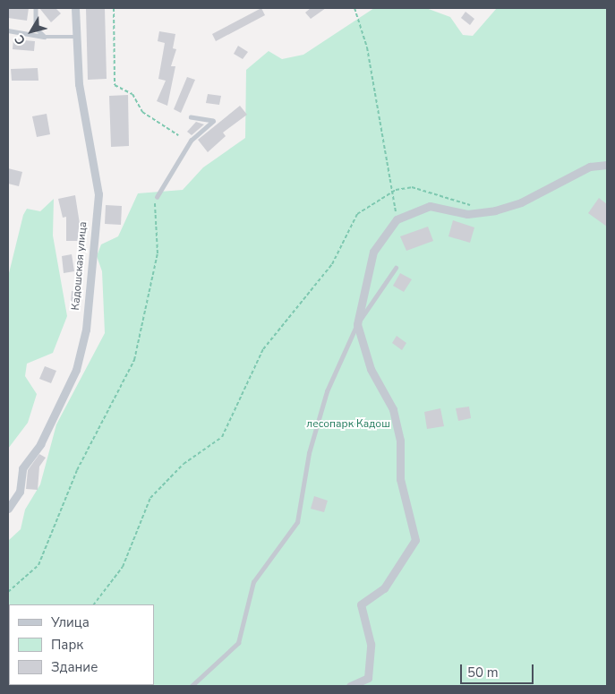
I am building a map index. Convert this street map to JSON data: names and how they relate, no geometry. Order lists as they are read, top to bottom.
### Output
{
  "streets": {
    "street": ["Кадошская улица"]
  },
  "parks": ["лесопарк Кадош"],
  "legend": ["Улица", "Парк", "Здание"],
  "scale_bar": "50 m",
  "north": "bottom left"
}
